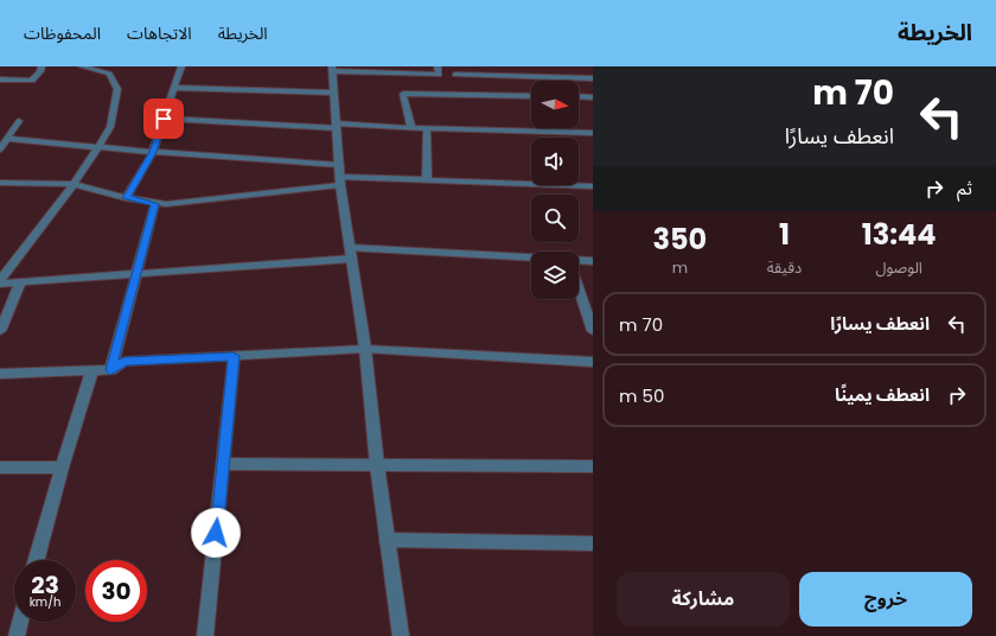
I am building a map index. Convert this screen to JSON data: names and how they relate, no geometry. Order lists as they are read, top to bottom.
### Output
{
  "north": "right",
  "page": {
    "header": "الخريطة",
    "nav": ["الخريطة", "الاتجاهات", "المحفوظات"],
    "turn": ["70 m", "انعطف يسارًا"],
    "then": "ثم",
    "eta": [
      "13:44",
      "الوصول",
      "1",
      "دقيقة",
      "350",
      "m"
    ],
    "list": [
      {
        "name": "انعطف يسارًا",
        "value": "70 m"
      },
      {
        "name": "انعطف يمينًا",
        "value": "50 m"
      }
    ],
    "speed": "23 km/h",
    "limit": "30",
    "buttons": ["خروج", "مشاركة"]
  }
}
